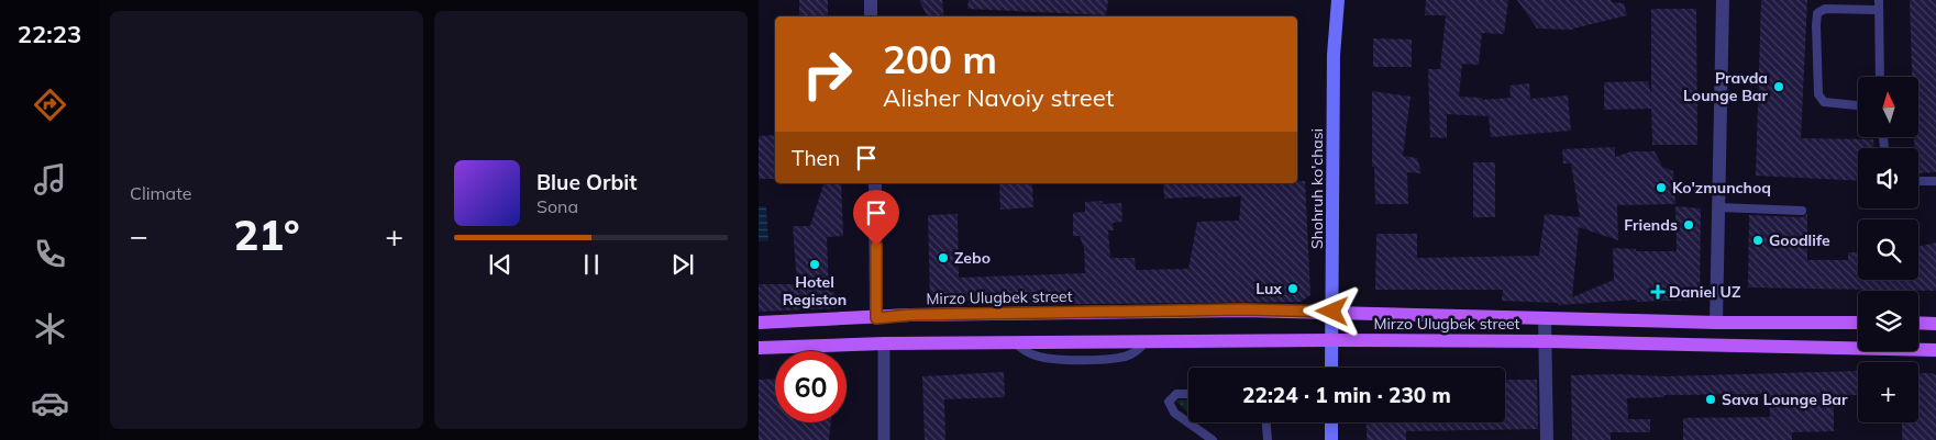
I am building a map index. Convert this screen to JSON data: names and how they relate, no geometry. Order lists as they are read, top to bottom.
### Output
{
  "streets": {
    "main road": ["Shohruh ko'chasi", "Mirzo Ulugbek street"]
  },
  "crossings": [
    ["Shohruh ko'chasi", "Mirzo Ulugbek street"]
  ],
  "places": {
    "other": [
      "Pravda Lounge Bar",
      "Ko'zmunchoq",
      "Friends",
      "Goodlife",
      "Zebo",
      "Hotel Registon",
      "Lux",
      "Sava Lounge Bar"
    ],
    "health": ["Daniel UZ"]
  },
  "north": "top",
  "page": {
    "tabs": "22:23",
    "tile": "Climate",
    "turn": ["200 m", "Alisher Navoiy street"],
    "map_buttons": "+",
    "then": "Then",
    "song": ["Blue Orbit", "Sona"],
    "heat": ["−", "21°", "+"],
    "limit": "60",
    "trip": "22:24 · 1 min · 230 m"
  }
}
